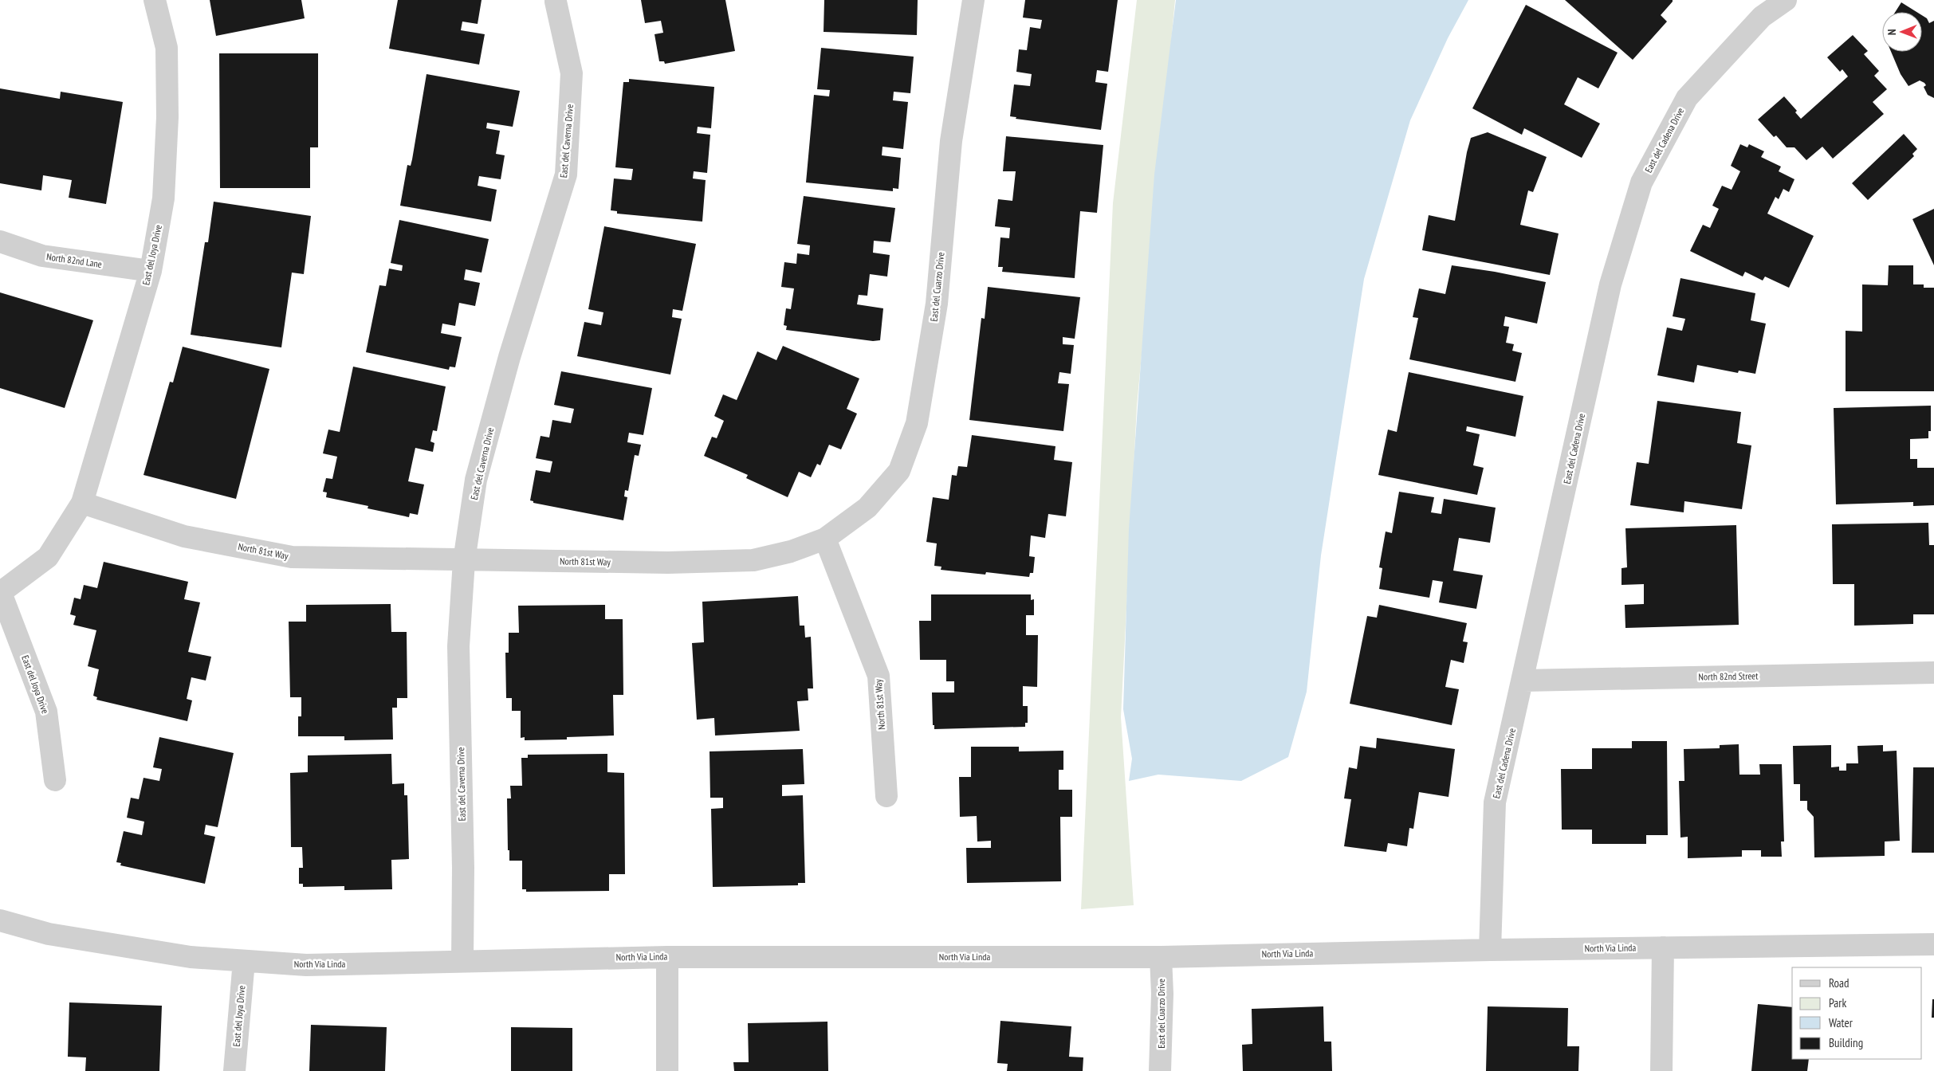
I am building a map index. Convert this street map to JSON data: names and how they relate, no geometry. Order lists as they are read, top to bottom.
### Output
{
  "streets": {
    "street": [
      "East del Cadena Drive",
      "East del Caverna Drive",
      "East del Joya Drive",
      "North 82nd Lane",
      "East del Cuarzo Drive",
      "North 81st Way",
      "North 82nd Street",
      "North Via Linda"
    ]
  },
  "crossings": [
    ["East del Cadena Drive", "North 82nd Street"],
    ["East del Cadena Drive", "North Via Linda"],
    ["East del Caverna Drive", "North 81st Way"],
    ["East del Caverna Drive", "North Via Linda"],
    ["East del Joya Drive", "North 82nd Lane"],
    ["East del Joya Drive", "North 81st Way"],
    ["East del Joya Drive", "North Via Linda"],
    ["East del Cuarzo Drive", "North 81st Way"],
    ["East del Cuarzo Drive", "North Via Linda"]
  ],
  "legend": [
    "Road",
    "Park",
    "Water",
    "Building"
  ],
  "north": "left"
}
